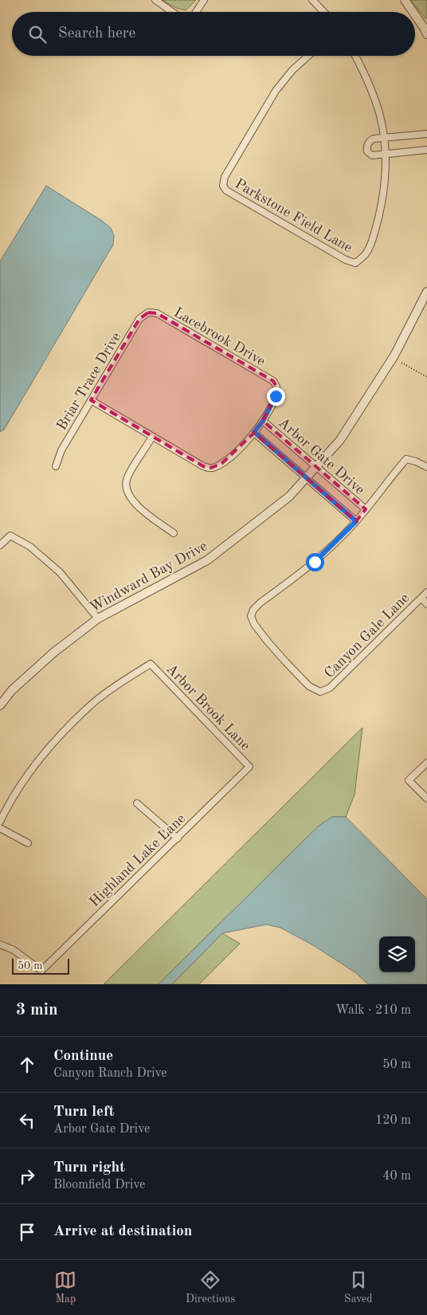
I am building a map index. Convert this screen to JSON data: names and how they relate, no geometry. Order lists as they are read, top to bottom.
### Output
{
  "streets": {
    "street": [
      "Parkstone Field Lane",
      "Lacebrook Drive",
      "Briar Trace Drive",
      "Arbor Gate Drive",
      "Windward Bay Drive",
      "Canyon Gale Lane",
      "Arbor Brook Lane",
      "Highland Lake Lane"
    ]
  },
  "crossings": [
    ["Lacebrook Drive", "Briar Trace Drive"],
    ["Lacebrook Drive", "Arbor Gate Drive"],
    ["Arbor Gate Drive", "Windward Bay Drive"],
    ["Arbor Gate Drive", "Canyon Gale Lane"],
    ["Arbor Brook Lane", "Highland Lake Lane"]
  ],
  "scale_bar": "50 m",
  "page": {
    "search": "Search here",
    "scale": "50 m",
    "heading": ["3 min", "Walk · 210 m"],
    "list": [
      ["Continue", "Canyon Ranch Drive", "50 m"],
      ["Turn left", "Arbor Gate Drive", "120 m"],
      ["Turn right", "Bloomfield Drive", "40 m"],
      "Arrive at destination"
    ],
    "nav": ["Map", "Directions", "Saved"]
  }
}
